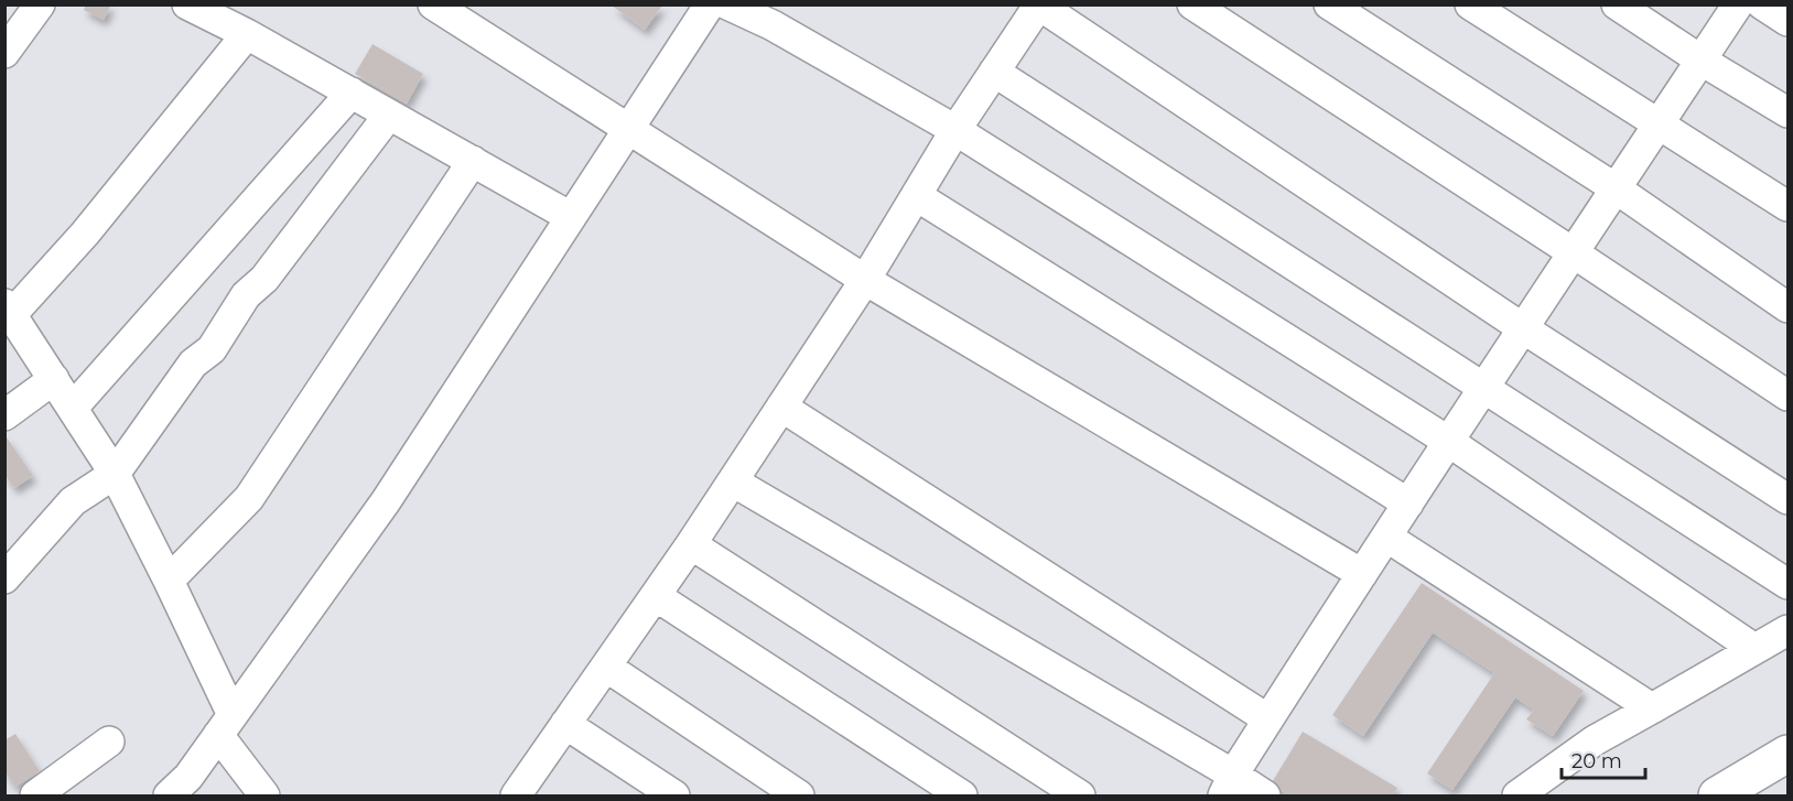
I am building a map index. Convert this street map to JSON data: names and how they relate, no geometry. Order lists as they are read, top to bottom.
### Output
{
  "scale_bar": "20 m"
}
